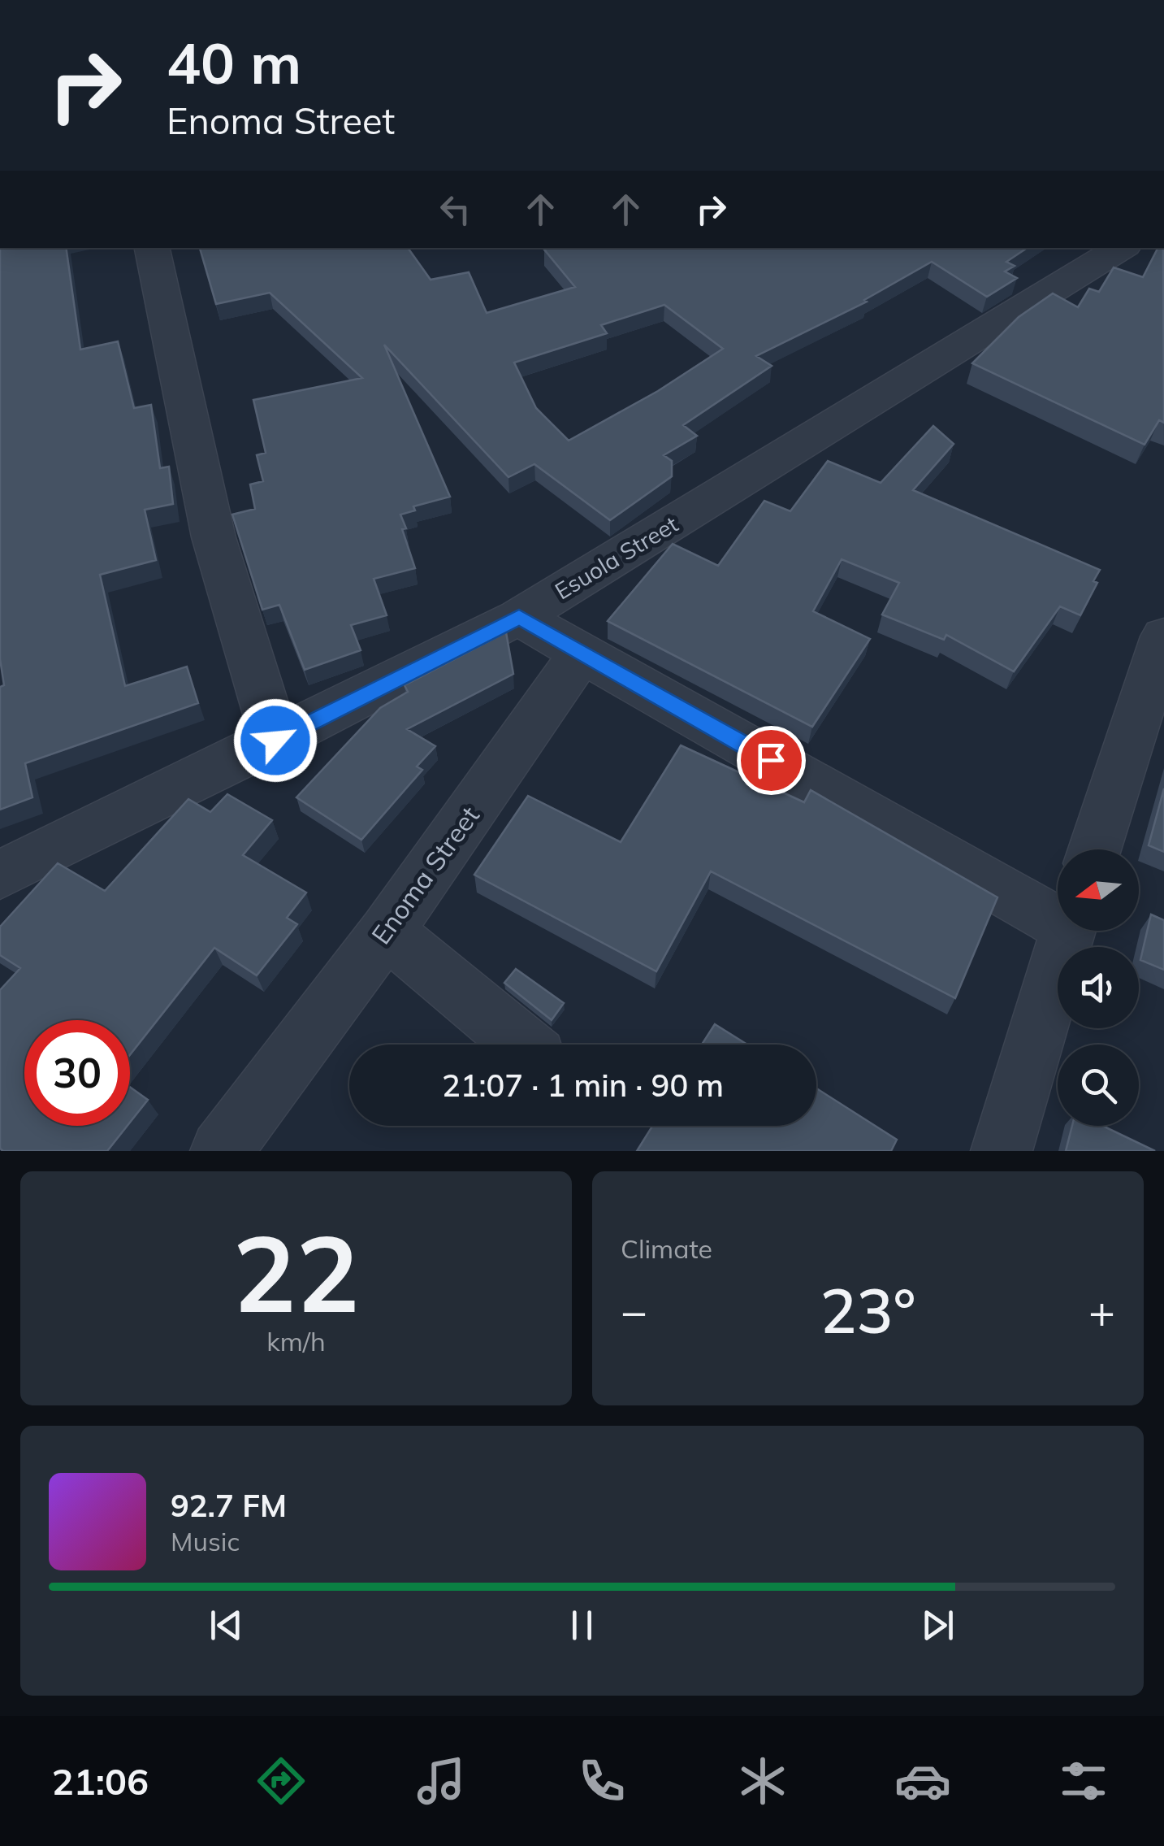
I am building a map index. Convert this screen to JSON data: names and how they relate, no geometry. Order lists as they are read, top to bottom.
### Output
{
  "streets": {
    "street": ["Esuola Street", "Enoma Street"]
  },
  "north": "left",
  "page": {
    "turn": ["40 m", "Enoma Street"],
    "limit": "30",
    "trip": "21:07 · 1 min · 90 m",
    "tile": [
      ["22", "km/h"],
      "Climate"
    ],
    "heat": ["−", "23°", "+"],
    "song": ["92.7 FM", "Music"],
    "tabs": "21:06"
  }
}
